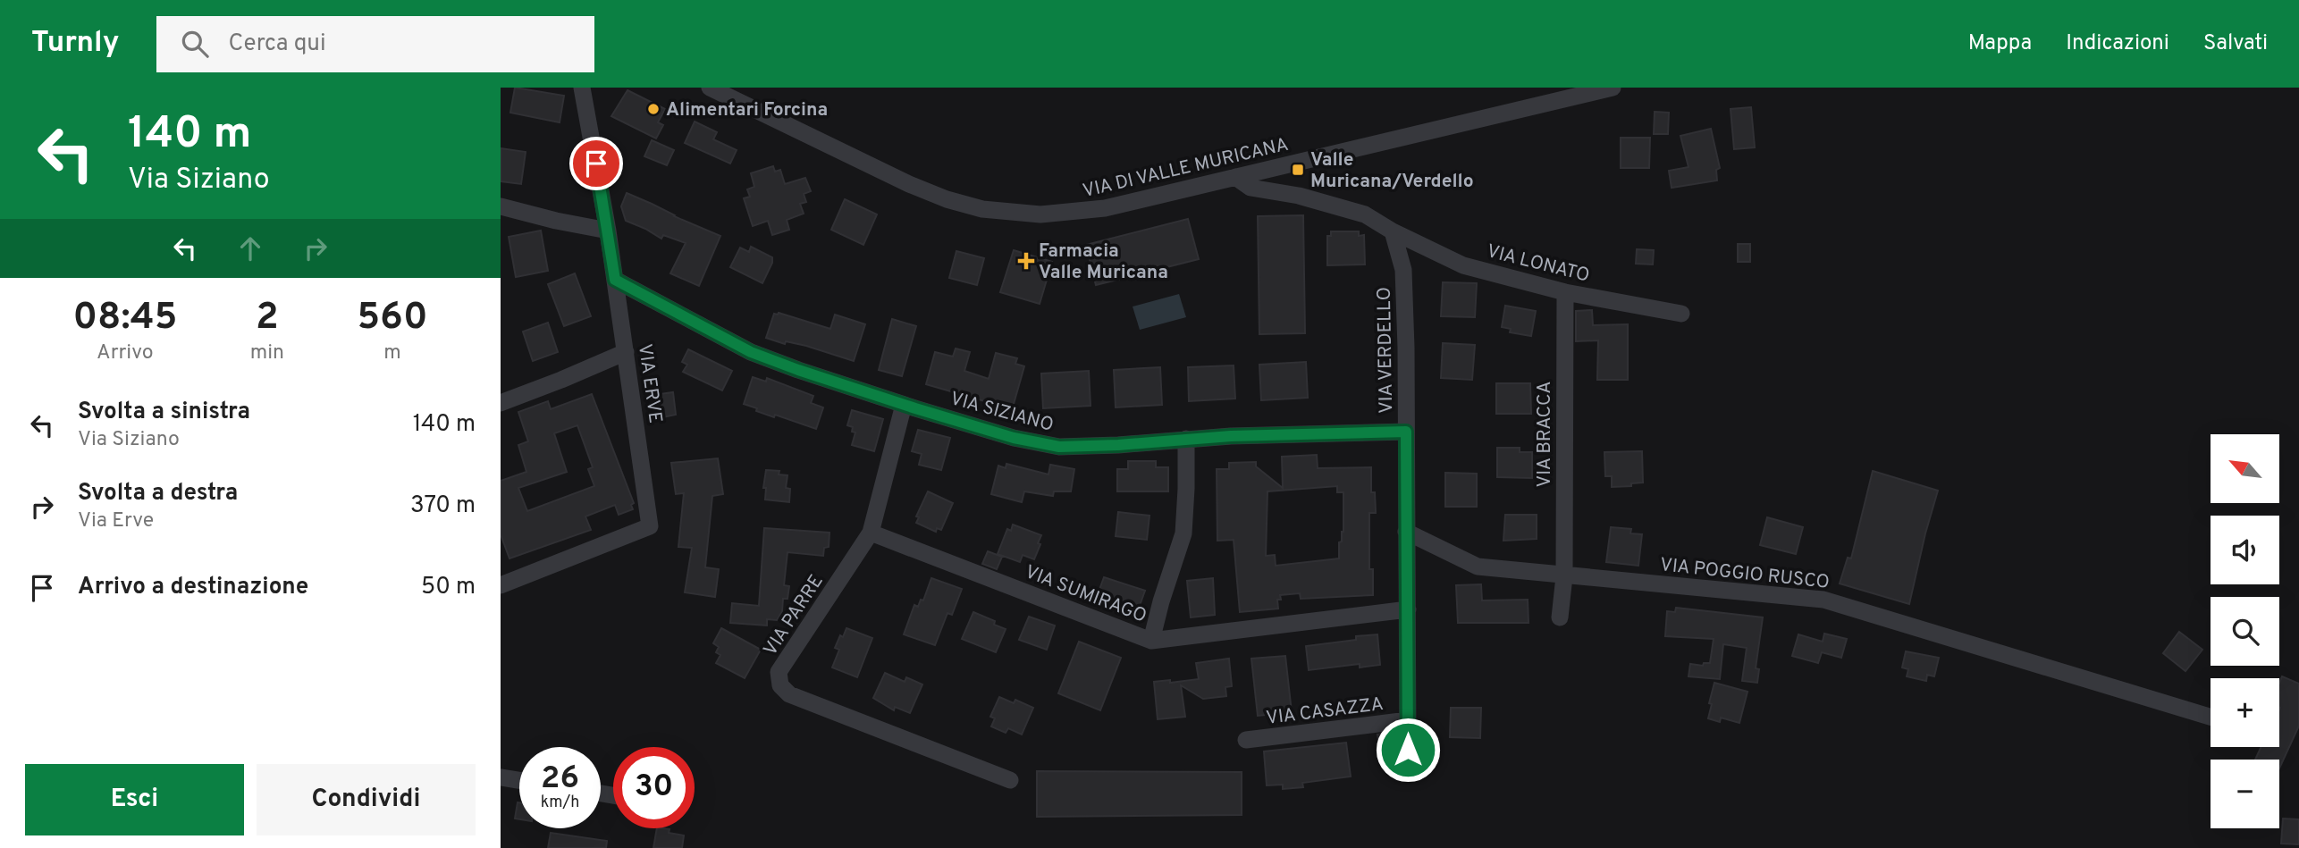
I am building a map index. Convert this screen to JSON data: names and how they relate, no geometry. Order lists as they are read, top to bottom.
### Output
{
  "streets": {
    "street": [
      "VIA DI VALLE MURICANA",
      "VIA LONATO",
      "VIA VERDELLO",
      "VIA ERVE",
      "VIA SIZIANO",
      "VIA BRACCA",
      "VIA POGGIO RUSCO",
      "VIA SUMIRAGO",
      "VIA PARRE",
      "VIA CASAZZA"
    ]
  },
  "crossings": [
    ["VIA LONATO", "VIA VERDELLO"],
    ["VIA LONATO", "VIA BRACCA"],
    ["VIA VERDELLO", "VIA SIZIANO"],
    ["VIA VERDELLO", "VIA POGGIO RUSCO"],
    ["VIA VERDELLO", "VIA SUMIRAGO"],
    ["VIA VERDELLO", "VIA CASAZZA"],
    ["VIA ERVE", "VIA SIZIANO"],
    ["VIA SIZIANO", "VIA PARRE"],
    ["VIA BRACCA", "VIA POGGIO RUSCO"],
    ["VIA SUMIRAGO", "VIA PARRE"]
  ],
  "places": {
    "other": ["Alimentari Forcina"],
    "transit": ["Valle Muricana/Verdello"],
    "health": ["Farmacia Valle Muricana"]
  },
  "north": "top left",
  "page": {
    "header": "Turnly",
    "search": "Cerca qui",
    "nav": ["Mappa", "Indicazioni", "Salvati"],
    "turn": ["140 m", "Via Siziano"],
    "eta": [
      "08:45",
      "Arrivo",
      "2",
      "min",
      "560",
      "m"
    ],
    "list": [
      {
        "name": "Svolta a sinistra",
        "note": "Via Siziano",
        "value": "140 m"
      },
      {
        "name": "Svolta a destra",
        "note": "Via Erve",
        "value": "370 m"
      },
      {
        "name": "Arrivo a destinazione",
        "value": "50 m"
      }
    ],
    "map_buttons": ["+", "−"],
    "speed": "26 km/h",
    "limit": "30",
    "buttons": ["Esci", "Condividi"]
  }
}
